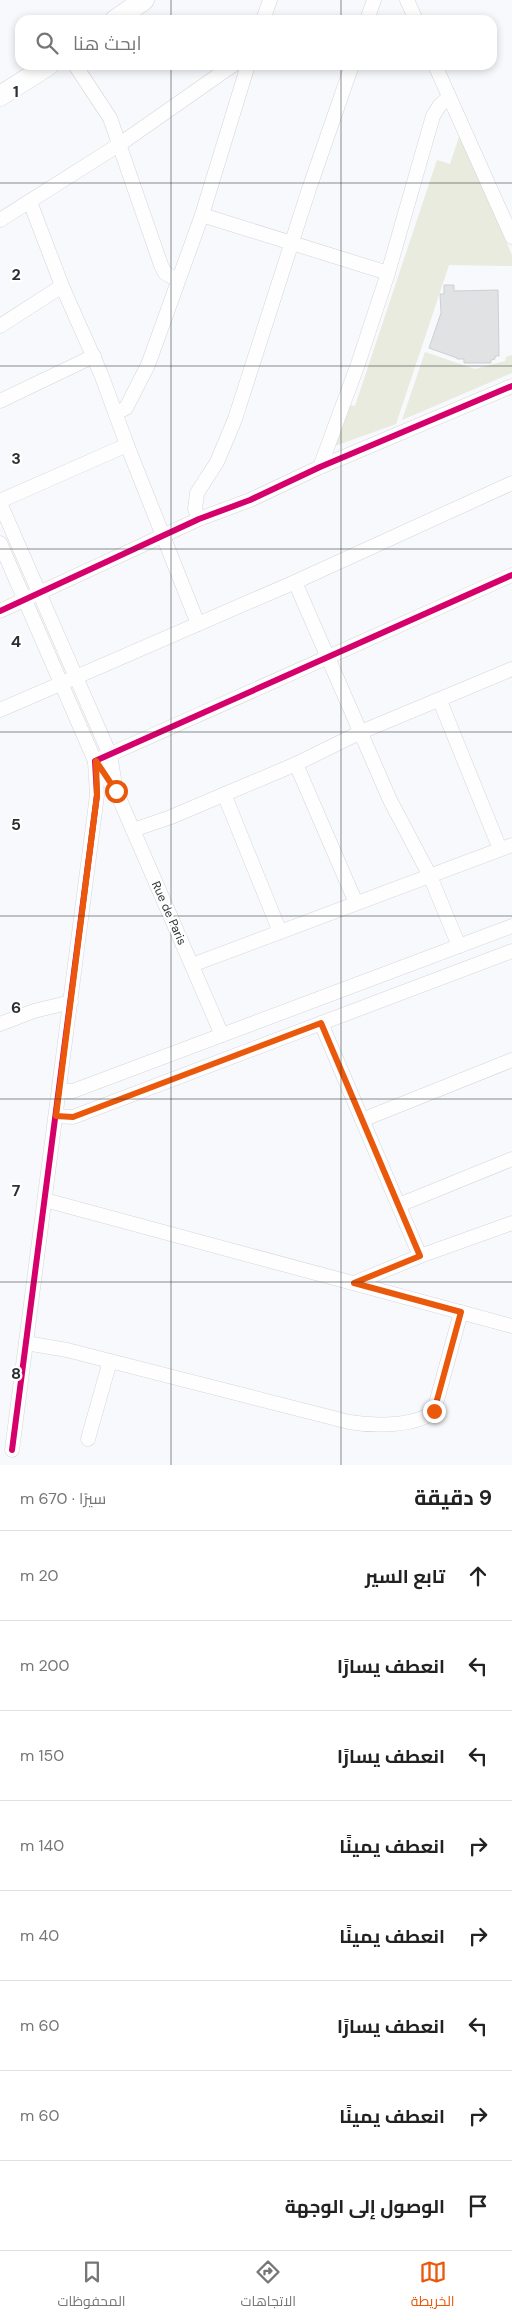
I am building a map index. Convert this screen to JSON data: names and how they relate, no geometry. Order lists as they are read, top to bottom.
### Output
{
  "streets": {
    "street": ["Rue de Paris"]
  },
  "page": {
    "search": "ابحث هنا",
    "heading": ["9 دقيقة", "سيرًا · 670 m"],
    "list": [
      ["تابع السير", "20 m"],
      ["انعطف يسارًا", "200 m"],
      ["انعطف يسارًا", "150 m"],
      ["انعطف يمينًا", "140 m"],
      ["انعطف يمينًا", "40 m"],
      ["انعطف يسارًا", "60 m"],
      ["انعطف يمينًا", "60 m"],
      "الوصول إلى الوجهة"
    ],
    "nav": ["الخريطة", "الاتجاهات", "المحفوظات"]
  },
  "grid": {
    "rows": [
      "1",
      "2",
      "3",
      "4",
      "5",
      "6",
      "7",
      "8"
    ]
  }
}
